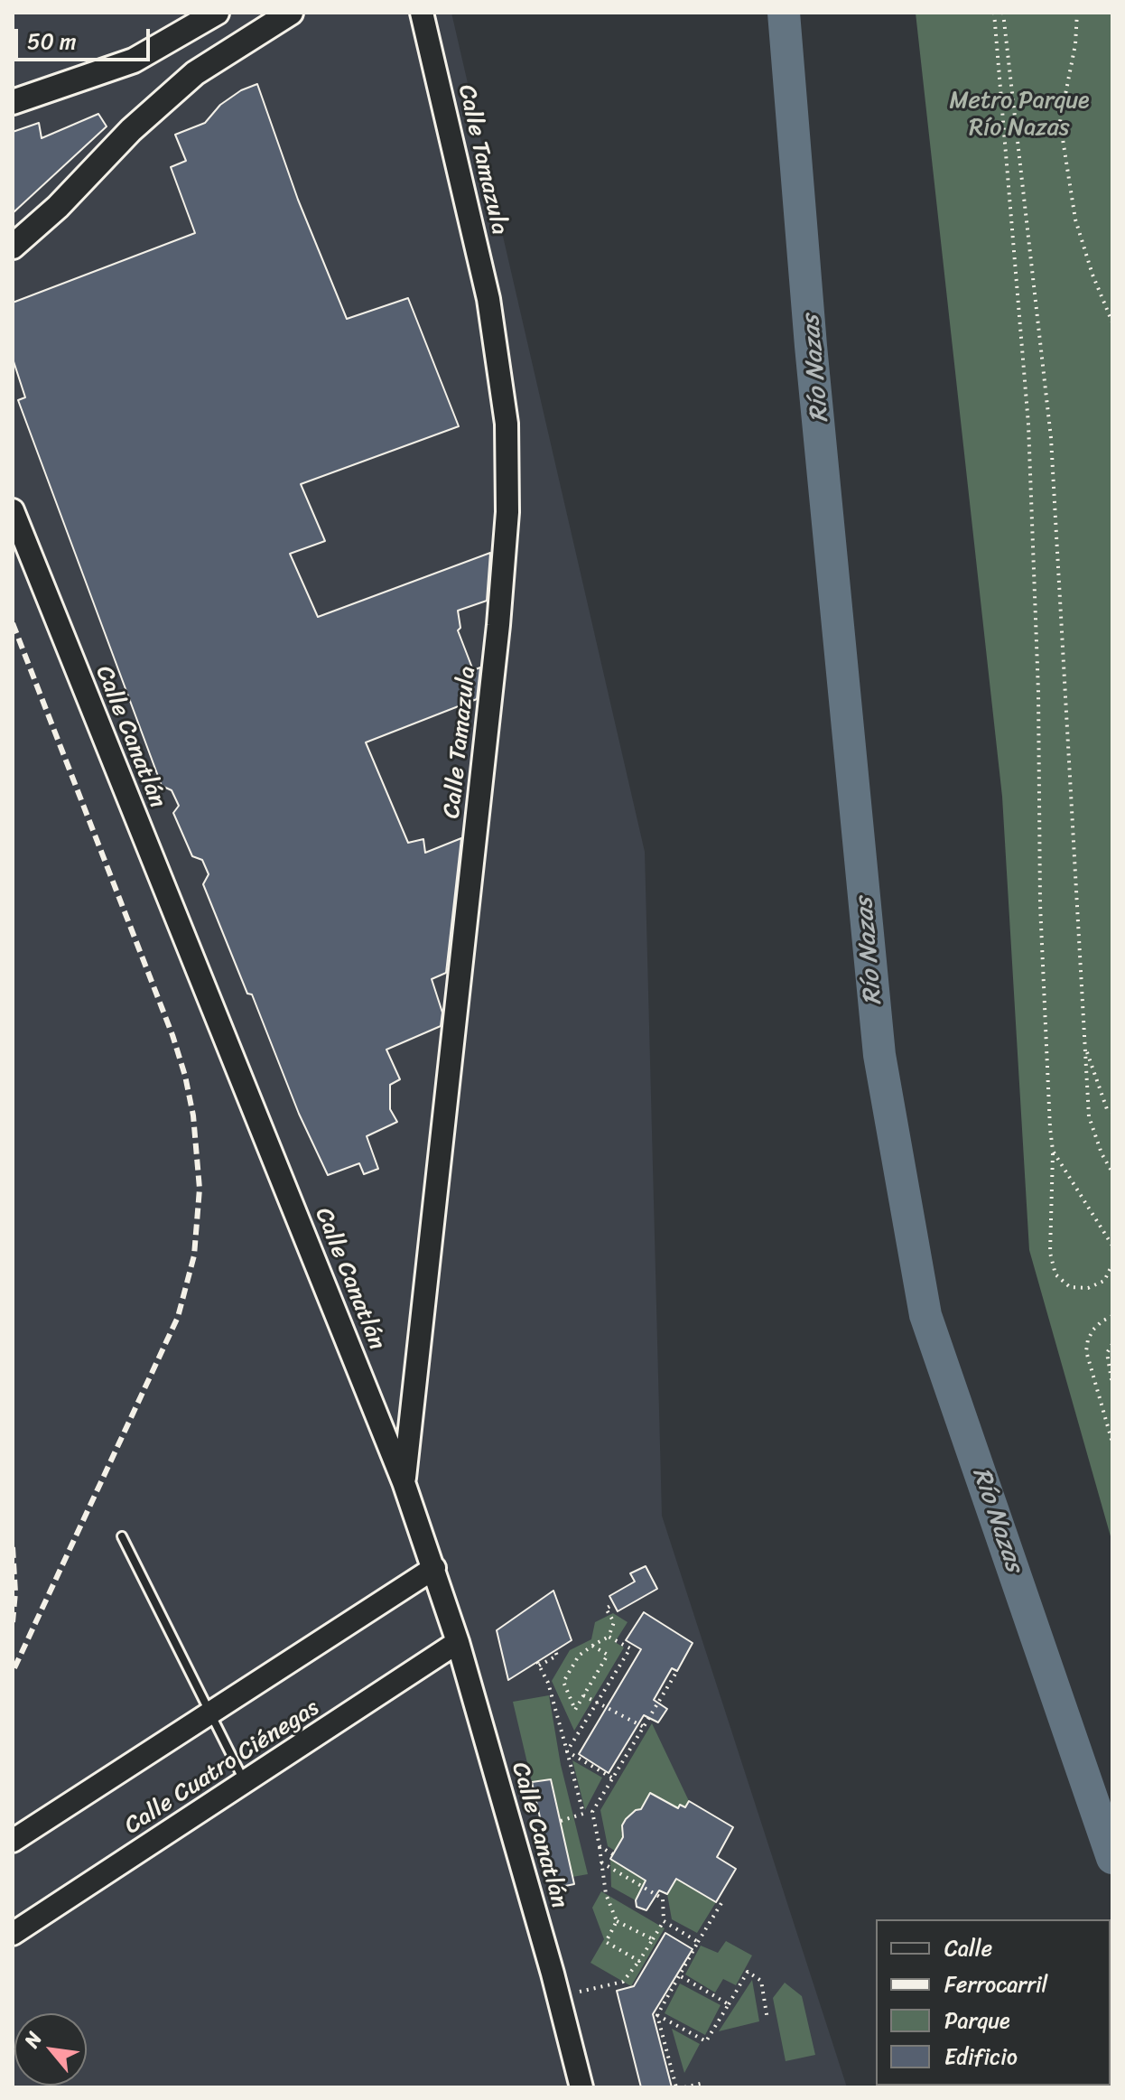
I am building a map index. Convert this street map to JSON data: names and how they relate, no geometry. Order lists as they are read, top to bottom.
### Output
{
  "streets": {
    "street": ["Calle Tamazula", "Calle Canatlán", "Calle Cuatro Ciénegas"]
  },
  "crossings": [
    ["Calle Tamazula", "Calle Canatlán"],
    ["Calle Canatlán", "Calle Cuatro Ciénegas"]
  ],
  "water": ["Río Nazas"],
  "parks": ["Metro Parque Río Nazas"],
  "legend": [
    "Calle",
    "Ferrocarril",
    "Parque",
    "Edificio"
  ],
  "scale_bar": "50 m",
  "north": "top left"
}
